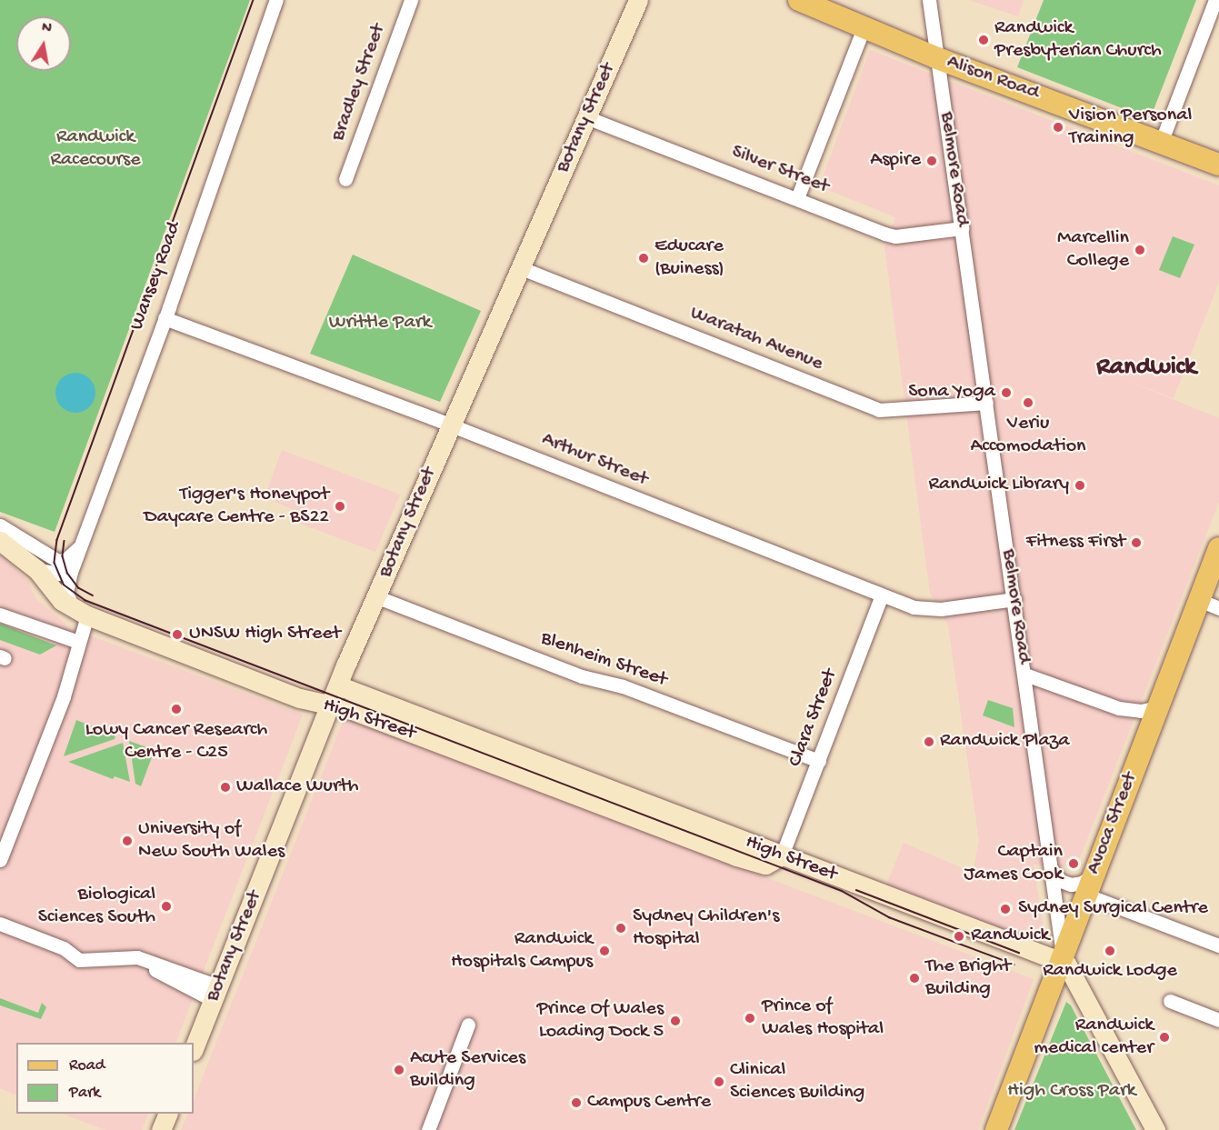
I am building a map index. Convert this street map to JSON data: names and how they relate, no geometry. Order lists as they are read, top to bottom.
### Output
{
  "streets": {
    "main road": ["Alison Road", "Avoca Street"],
    "street": [
      "Bradley Street",
      "Botany Street",
      "Belmore Road",
      "Silver Street",
      "Wansey Road",
      "Waratah Avenue",
      "Arthur Street",
      "Blenheim Street",
      "Clara Street",
      "High Street"
    ]
  },
  "crossings": [
    ["Alison Road", "Belmore Road"],
    ["Botany Street", "Silver Street"],
    ["Botany Street", "Waratah Avenue"],
    ["Botany Street", "Arthur Street"],
    ["Botany Street", "Blenheim Street"],
    ["Botany Street", "High Street"],
    ["Belmore Road", "Silver Street"],
    ["Belmore Road", "Waratah Avenue"],
    ["Belmore Road", "Arthur Street"],
    ["Belmore Road", "High Street"],
    ["Belmore Road", "Avoca Street"],
    ["Wansey Road", "Arthur Street"],
    ["Wansey Road", "High Street"],
    ["Arthur Street", "Clara Street"],
    ["Blenheim Street", "Clara Street"],
    ["Clara Street", "High Street"],
    ["High Street", "Avoca Street"]
  ],
  "districts": ["Randwick"],
  "parks": ["Randwick Racecourse", "Writtle Park", "High Cross Park"],
  "places": [
    "Randwick Presbyterian Church",
    "Vision Personal Training",
    "Aspire",
    "Marcellin College",
    "Educare (Buiness)",
    "Sona Yoga",
    "Veriu Accomodation",
    "Randwick Library",
    "Tigger's Honeypot Daycare Centre - BS22",
    "Fitness First",
    "UNSW High Street",
    "Lowy Cancer Research Centre - C25",
    "Randwick Plaza",
    "Wallace Wurth",
    "University of New South Wales",
    "Captain James Cook",
    "Biological Sciences South",
    "Sydney Surgical Centre",
    "Sydney Children's Hospital",
    "Randwick",
    "Randwick Hospitals Campus",
    "Randwick Lodge",
    "The Bright Building",
    "Prince of Wales Hospital",
    "Prince Of Wales Loading Dock 5",
    "Randwick medical center",
    "Acute Services Building",
    "Clinical Sciences Building",
    "Campus Centre"
  ],
  "legend": ["Road", "Park"],
  "north": "top"
}
